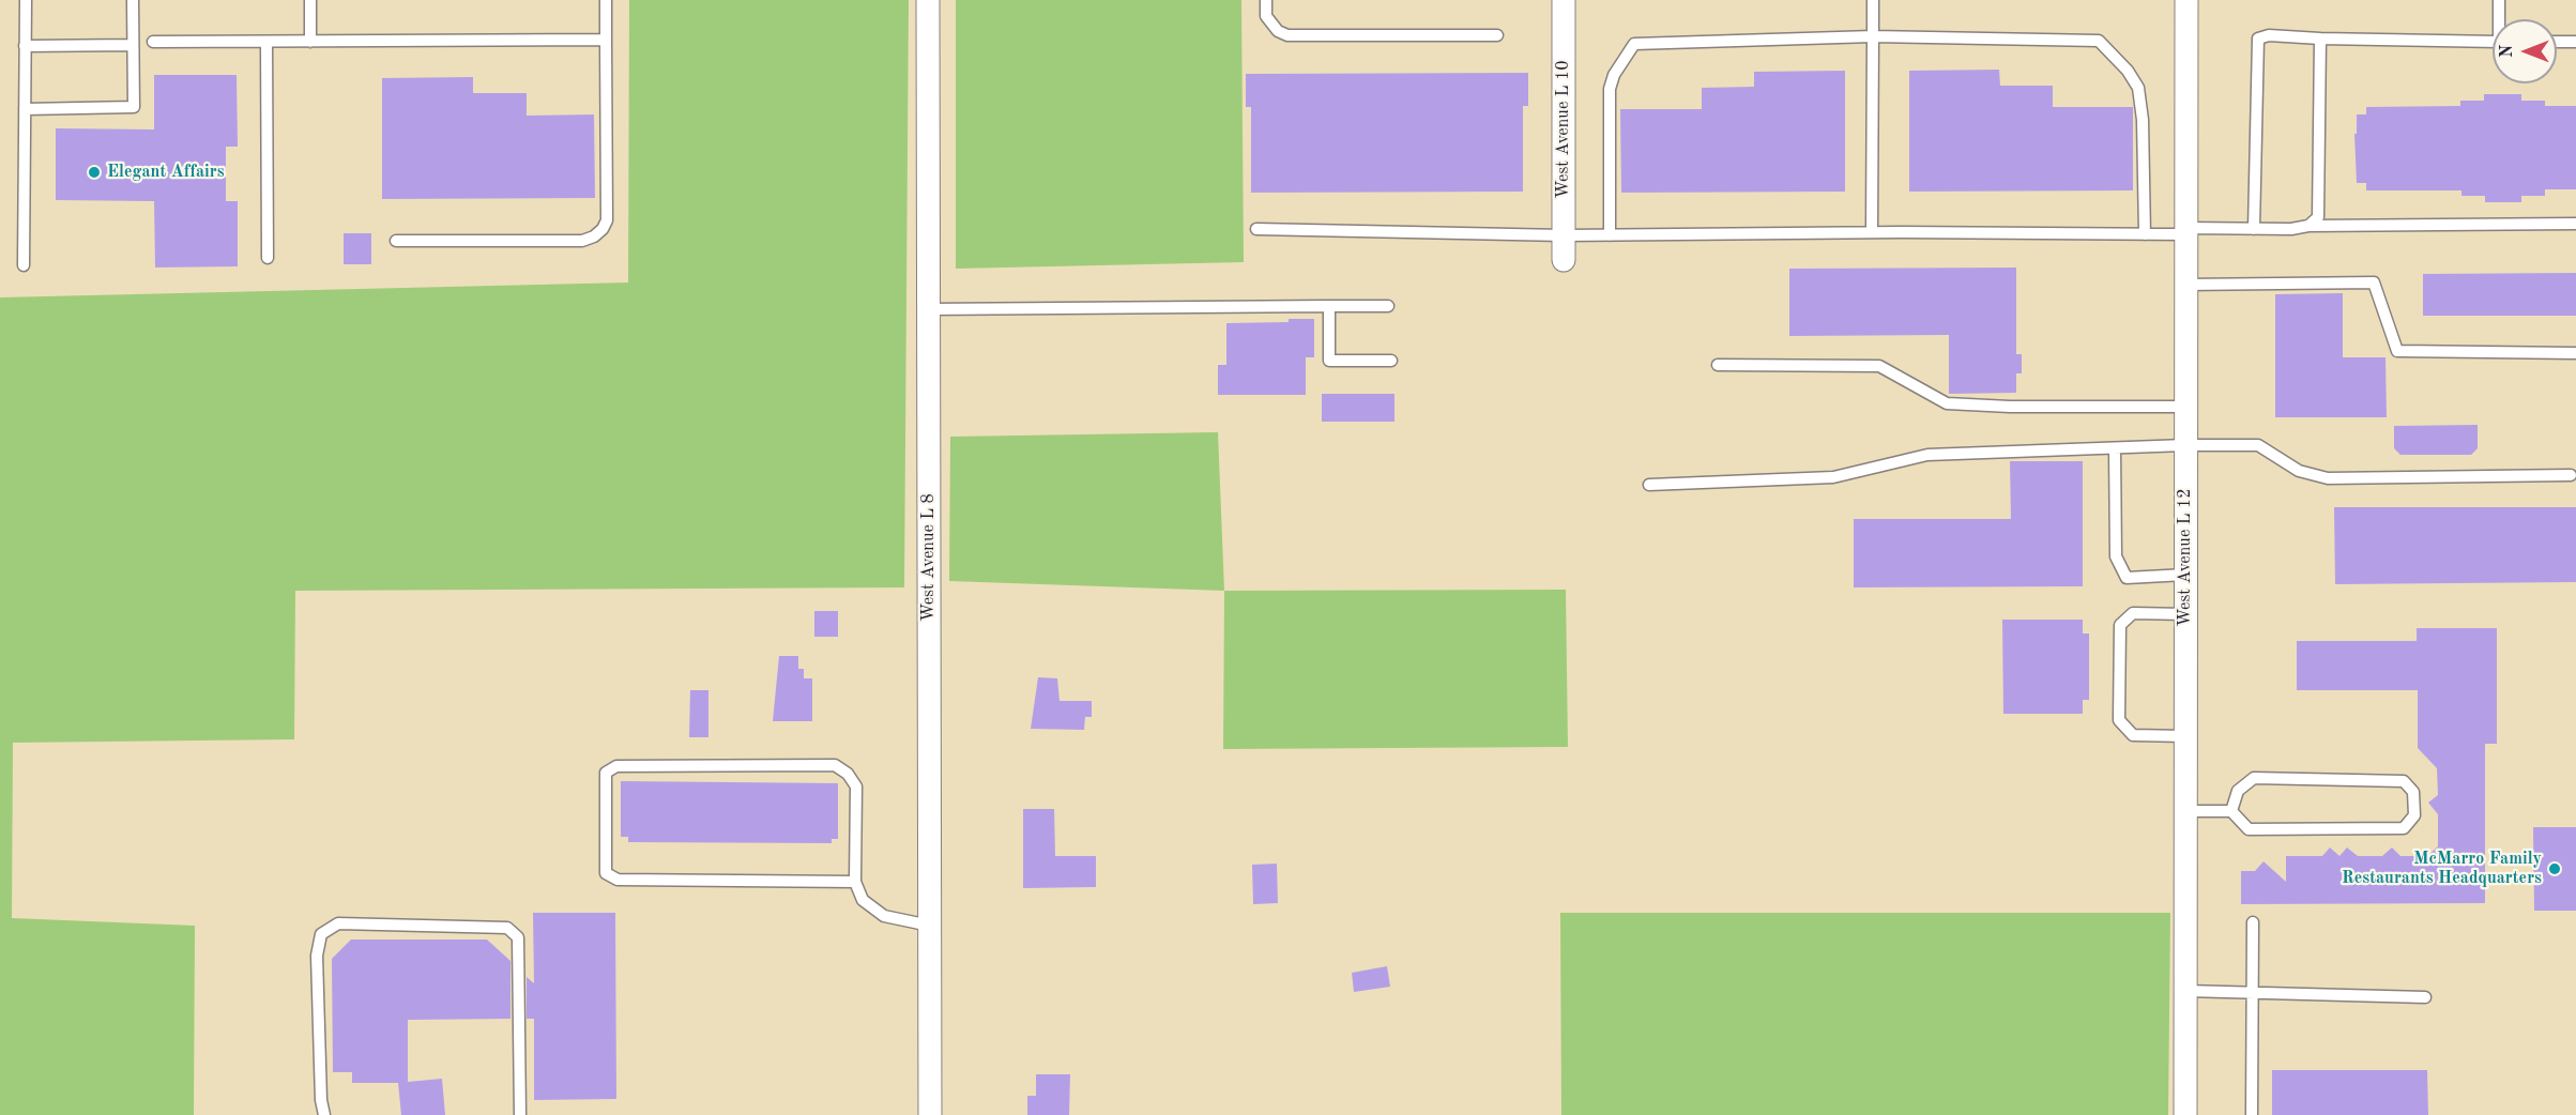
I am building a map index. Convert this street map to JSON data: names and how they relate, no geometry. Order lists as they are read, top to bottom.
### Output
{
  "streets": {
    "street": ["West Avenue L 10", "West Avenue L 8", "West Avenue L 12"]
  },
  "places": ["Elegant Affairs", "McMarro Family Restaurants Headquarters"],
  "north": "left"
}
